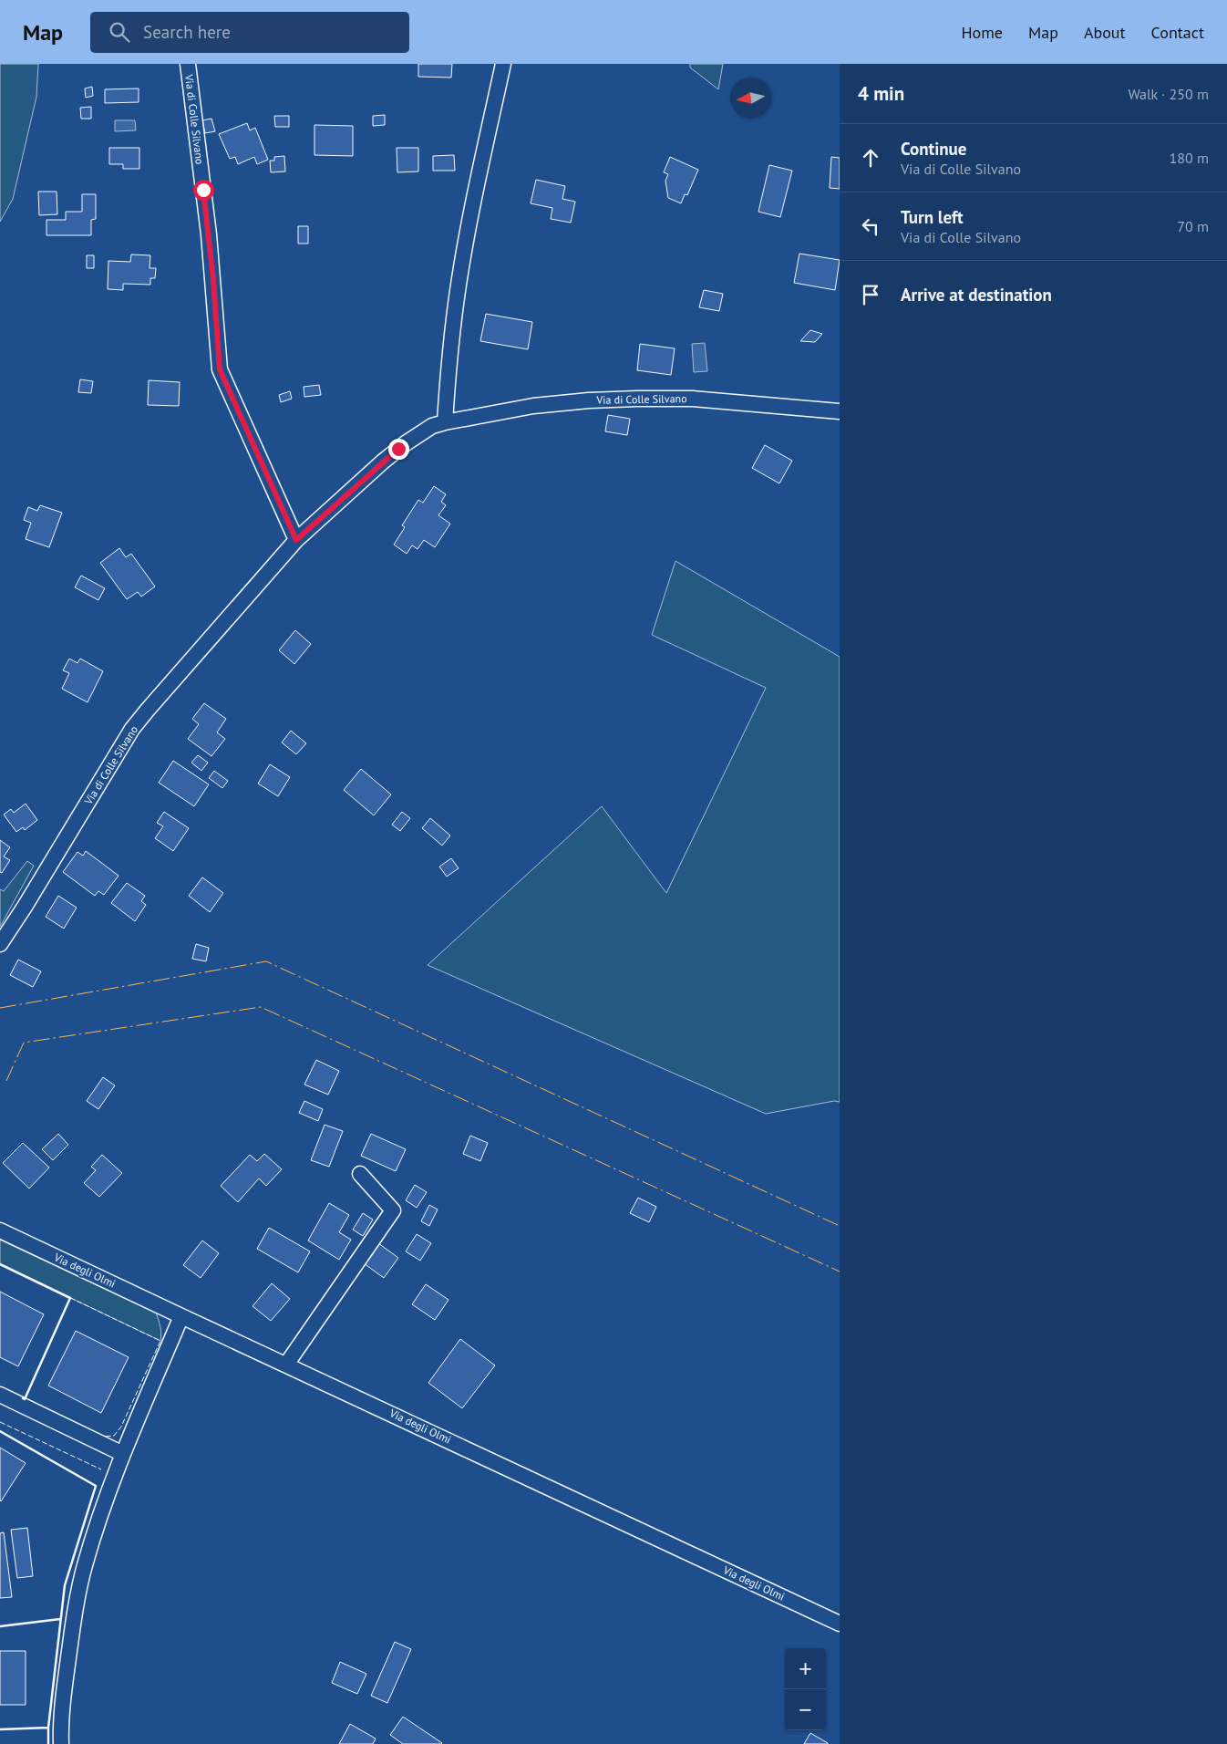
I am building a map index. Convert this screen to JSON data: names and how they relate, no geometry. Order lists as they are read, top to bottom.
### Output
{
  "streets": {
    "street": ["Via di Colle Silvano", "Via degli Olmi"]
  },
  "north": "left",
  "page": {
    "header": "Map",
    "search": "Search here",
    "nav": [
      "Home",
      "Map",
      "About",
      "Contact"
    ],
    "heading": ["4 min", "Walk · 250 m"],
    "list": [
      ["Continue", "Via di Colle Silvano", "180 m"],
      ["Turn left", "Via di Colle Silvano", "70 m"],
      "Arrive at destination"
    ],
    "map_buttons": ["+", "−"]
  }
}
